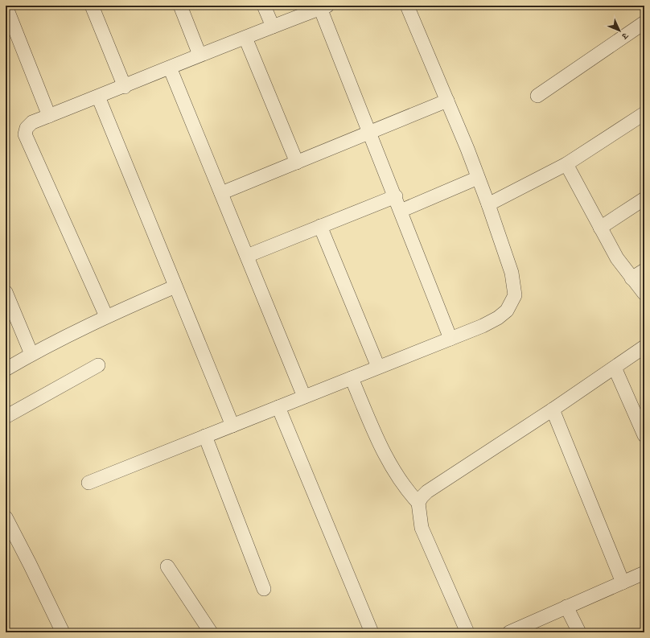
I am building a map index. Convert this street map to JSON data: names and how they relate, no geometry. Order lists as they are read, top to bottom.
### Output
{
  "north": "bottom right"
}
